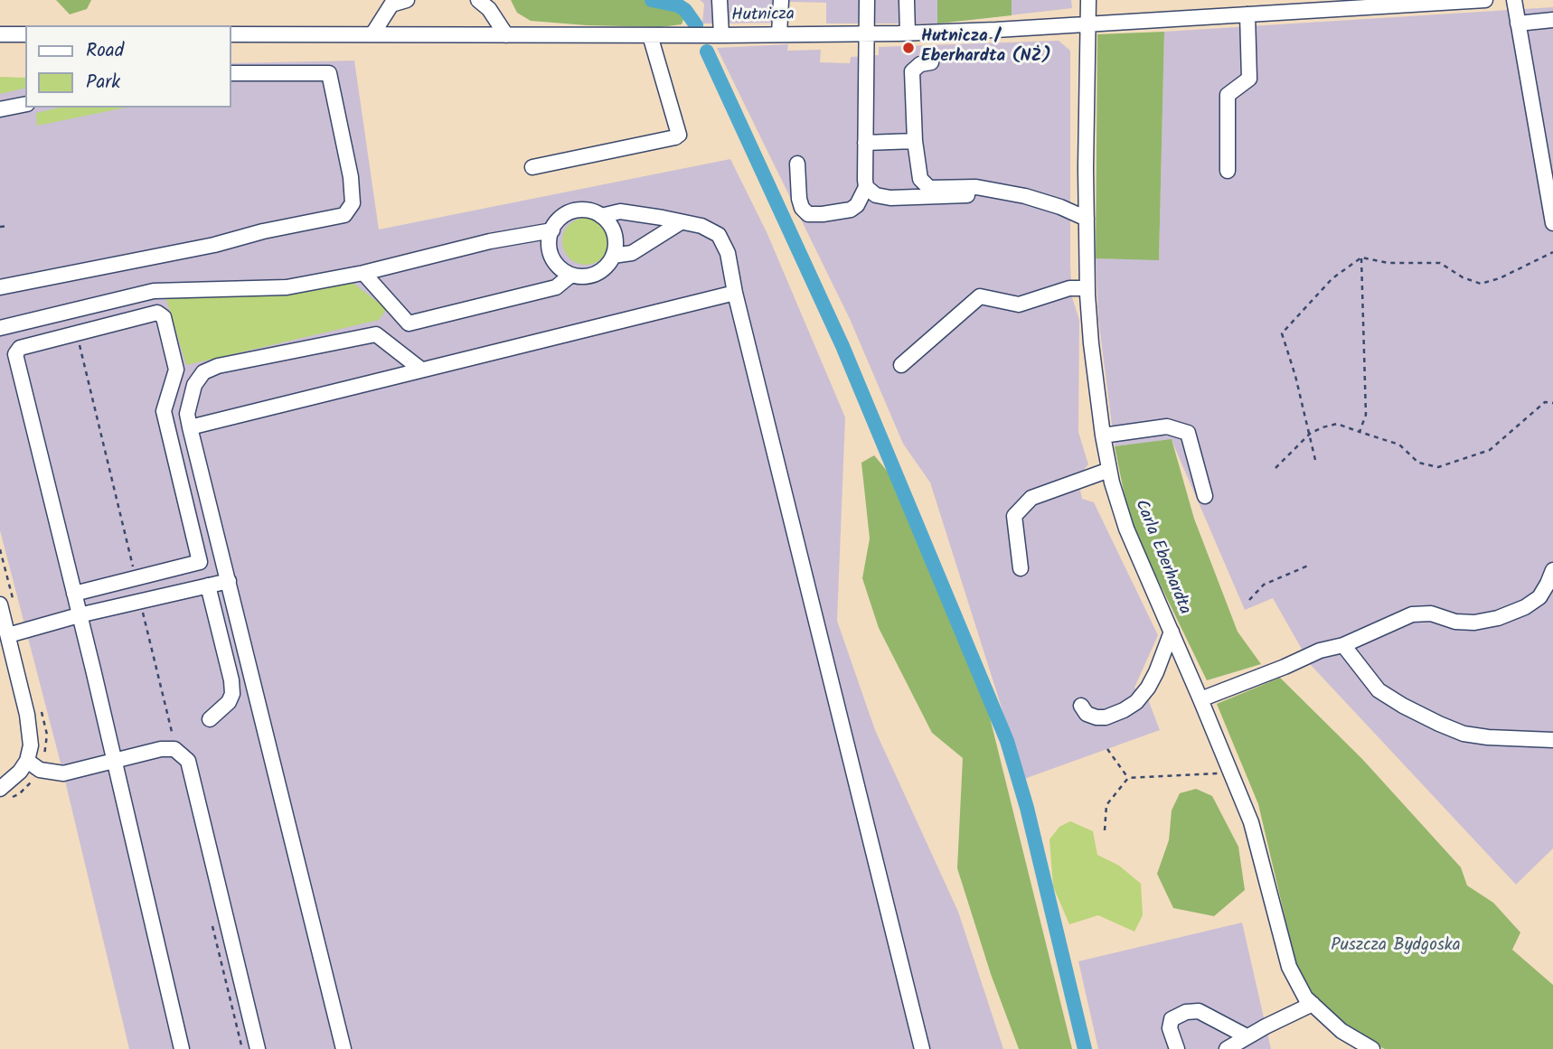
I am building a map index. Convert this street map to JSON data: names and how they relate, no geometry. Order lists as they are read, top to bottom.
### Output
{
  "streets": {
    "street": ["Hutnicza", "Carla Eberhardta"]
  },
  "crossings": [
    ["Hutnicza", "Carla Eberhardta"]
  ],
  "parks": ["Puszcza Bydgoska"],
  "places": ["Hutnicza / Eberhardta (NŻ)"],
  "legend": ["Road", "Park"]
}
